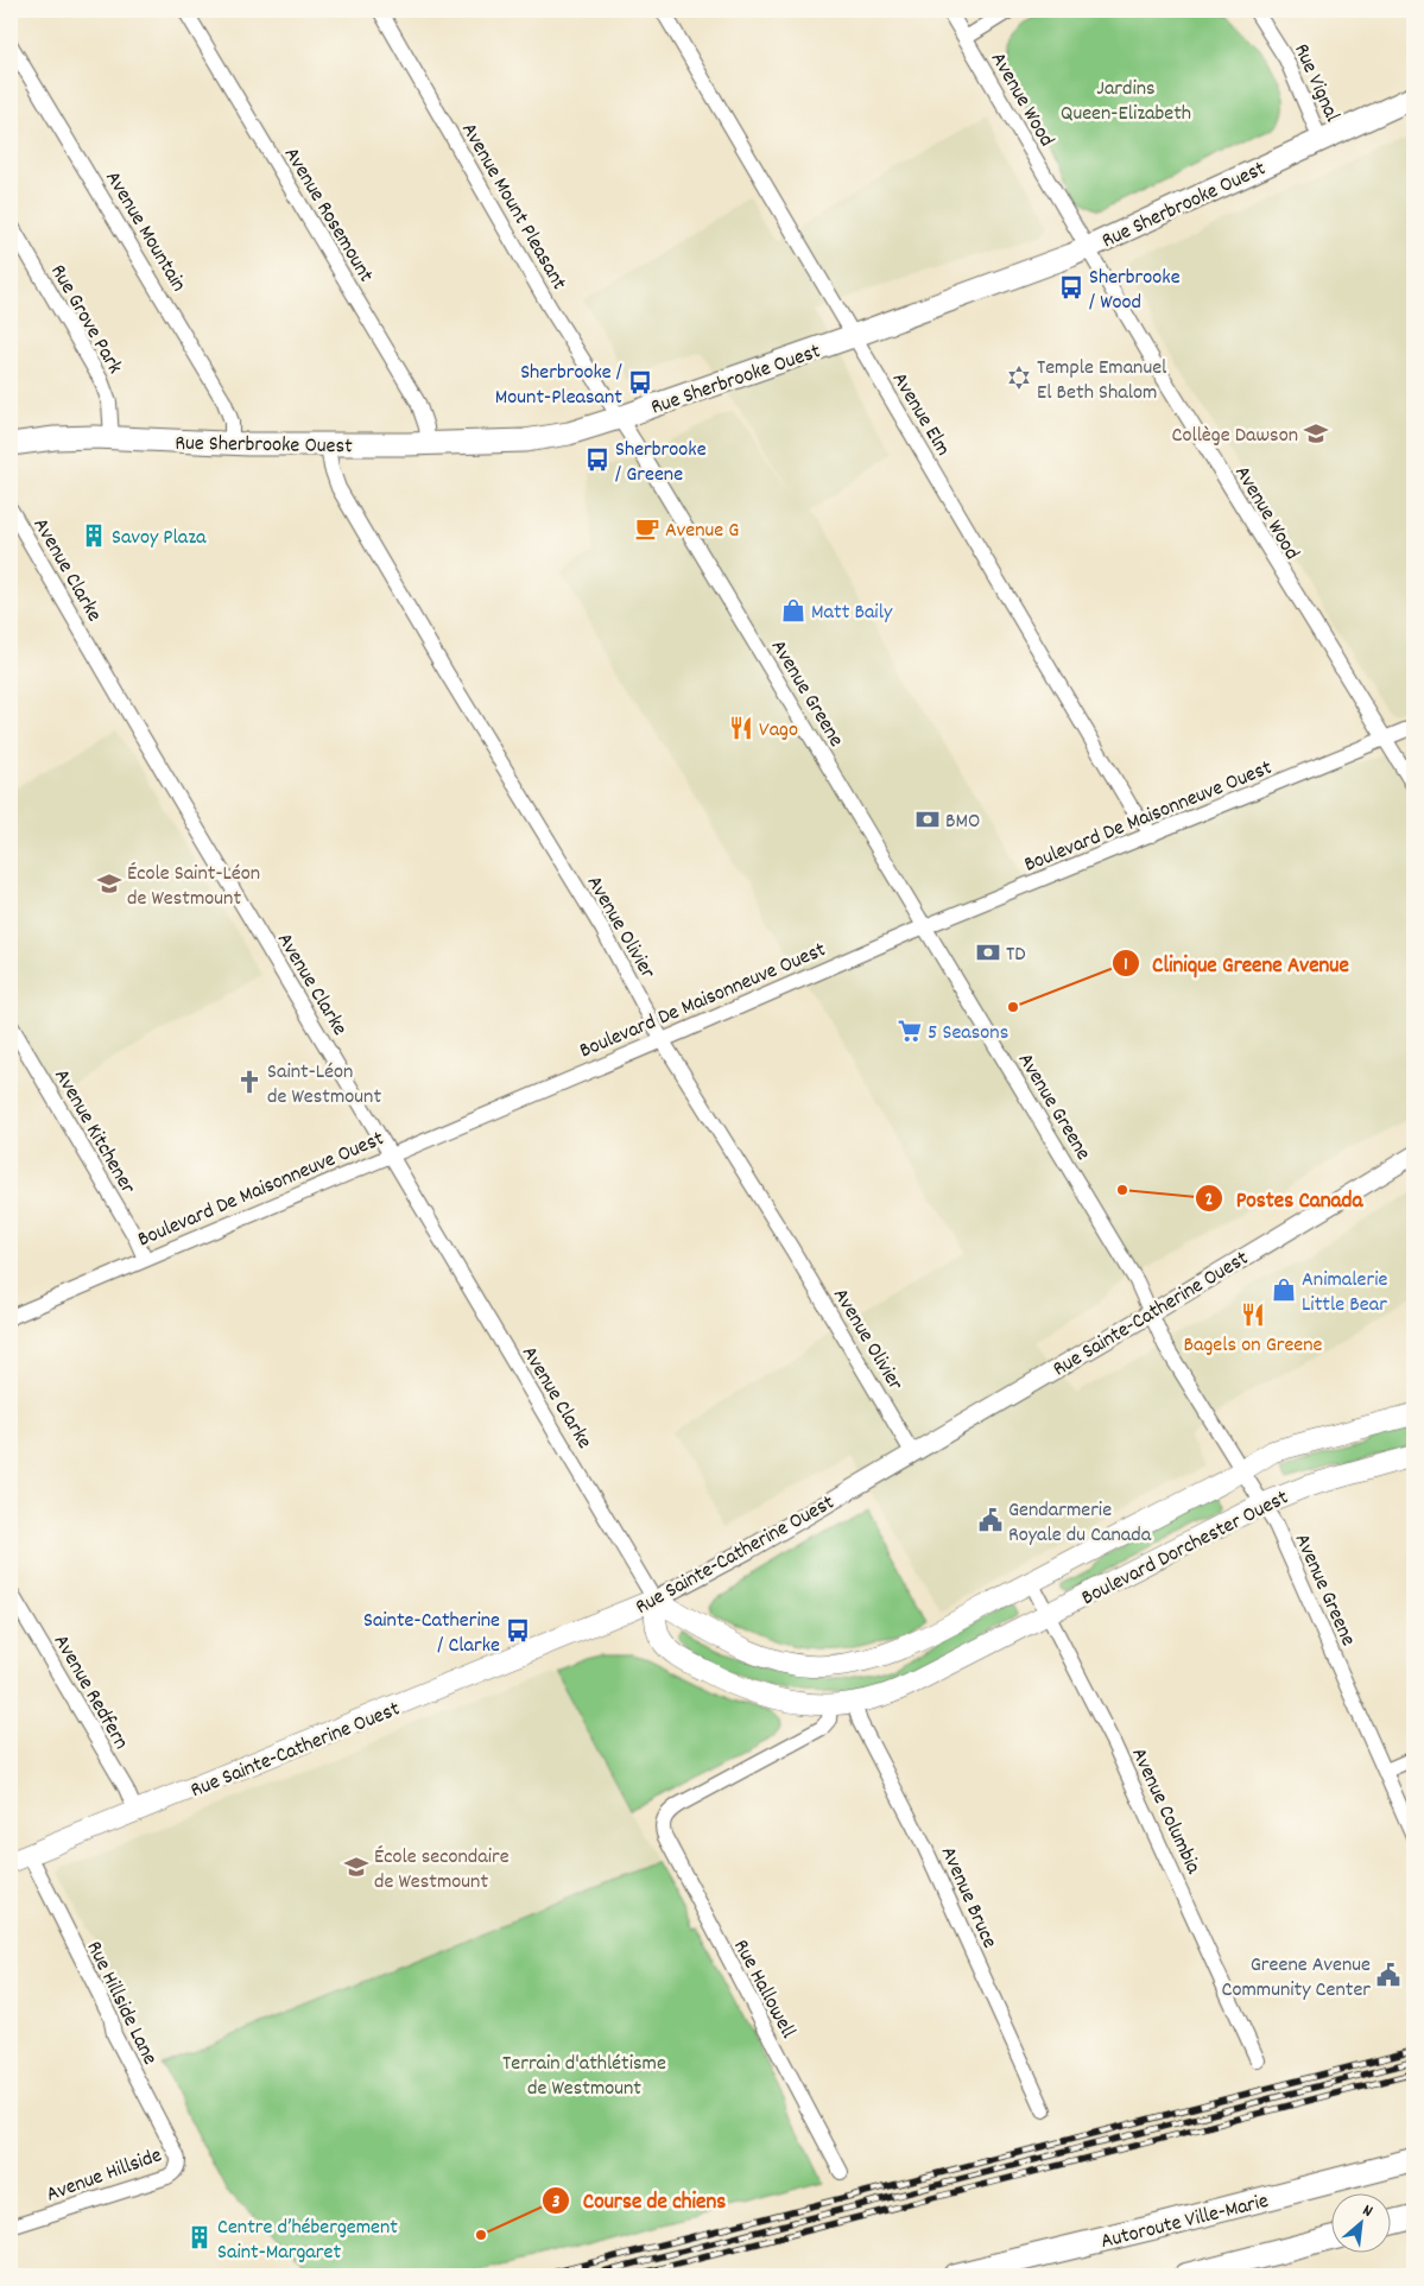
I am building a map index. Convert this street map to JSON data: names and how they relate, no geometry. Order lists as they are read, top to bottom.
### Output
{
  "streets": {
    "highway": ["Autoroute Ville-Marie"],
    "main road": ["Rue Sherbrooke Ouest", "Rue Sainte-Catherine Ouest", "Boulevard Dorchester Ouest"],
    "street": [
      "Rue Vignal",
      "Avenue Wood",
      "Avenue Mount Pleasant",
      "Avenue Rosemount",
      "Avenue Mountain",
      "Rue Grove Park",
      "Avenue Elm",
      "Avenue Clarke",
      "Avenue Greene",
      "Boulevard De Maisonneuve Ouest",
      "Avenue Olivier",
      "Avenue Kitchener",
      "Avenue Redfern",
      "Avenue Columbia",
      "Avenue Bruce",
      "Rue Hallowell",
      "Rue Hillside Lane",
      "Avenue Hillside"
    ]
  },
  "crossings": [
    ["Rue Vignal", "Rue Sherbrooke Ouest"],
    ["Avenue Wood", "Rue Sherbrooke Ouest"],
    ["Avenue Wood", "Boulevard De Maisonneuve Ouest"],
    ["Rue Sherbrooke Ouest", "Avenue Mount Pleasant"],
    ["Rue Sherbrooke Ouest", "Avenue Rosemount"],
    ["Rue Sherbrooke Ouest", "Avenue Mountain"],
    ["Rue Sherbrooke Ouest", "Rue Grove Park"],
    ["Rue Sherbrooke Ouest", "Avenue Elm"],
    ["Rue Sherbrooke Ouest", "Avenue Greene"],
    ["Rue Sherbrooke Ouest", "Avenue Olivier"],
    ["Avenue Mount Pleasant", "Avenue Greene"],
    ["Avenue Elm", "Boulevard De Maisonneuve Ouest"],
    ["Avenue Clarke", "Boulevard De Maisonneuve Ouest"],
    ["Avenue Clarke", "Rue Sainte-Catherine Ouest"],
    ["Avenue Clarke", "Boulevard Dorchester Ouest"],
    ["Avenue Greene", "Boulevard De Maisonneuve Ouest"],
    ["Avenue Greene", "Rue Sainte-Catherine Ouest"],
    ["Avenue Greene", "Boulevard Dorchester Ouest"],
    ["Boulevard De Maisonneuve Ouest", "Avenue Olivier"],
    ["Boulevard De Maisonneuve Ouest", "Avenue Kitchener"],
    ["Avenue Olivier", "Rue Sainte-Catherine Ouest"],
    ["Rue Sainte-Catherine Ouest", "Boulevard Dorchester Ouest"],
    ["Rue Sainte-Catherine Ouest", "Avenue Redfern"],
    ["Rue Sainte-Catherine Ouest", "Rue Hillside Lane"],
    ["Boulevard Dorchester Ouest", "Avenue Columbia"],
    ["Boulevard Dorchester Ouest", "Avenue Bruce"],
    ["Boulevard Dorchester Ouest", "Rue Hallowell"],
    ["Rue Hillside Lane", "Avenue Hillside"]
  ],
  "parks": ["Jardins Queen-Elizabeth", "Terrain d'athlétisme de Westmount"],
  "places": {
    "bus stop": [
      "Sherbrooke / Wood",
      "Sherbrooke / Mount-Pleasant",
      "Sherbrooke / Greene",
      "Sainte-Catherine / Clarke"
    ],
    "synagogue": ["Temple Emanuel El Beth Shalom"],
    "school or university": ["Collège Dawson", "École Saint-Léon de Westmount", "École secondaire de Westmount"],
    "cafe": ["Avenue G"],
    "building": ["Savoy Plaza", "Centre d’hébergement Saint-Margaret"],
    "shop": ["Matt Baily", "Animalerie Little Bear"],
    "restaurant": ["Vago", "Bagels on Greene"],
    "bank": ["BMO", "TD"],
    "other": ["Clinique Greene Avenue", "Postes Canada", "Course de chiens"],
    "supermarket": ["5 Seasons"],
    "church": ["Saint-Léon de Westmount"],
    "public building": ["Gendarmerie Royale du Canada", "Greene Avenue Community Center"]
  },
  "north": "top right"
}
